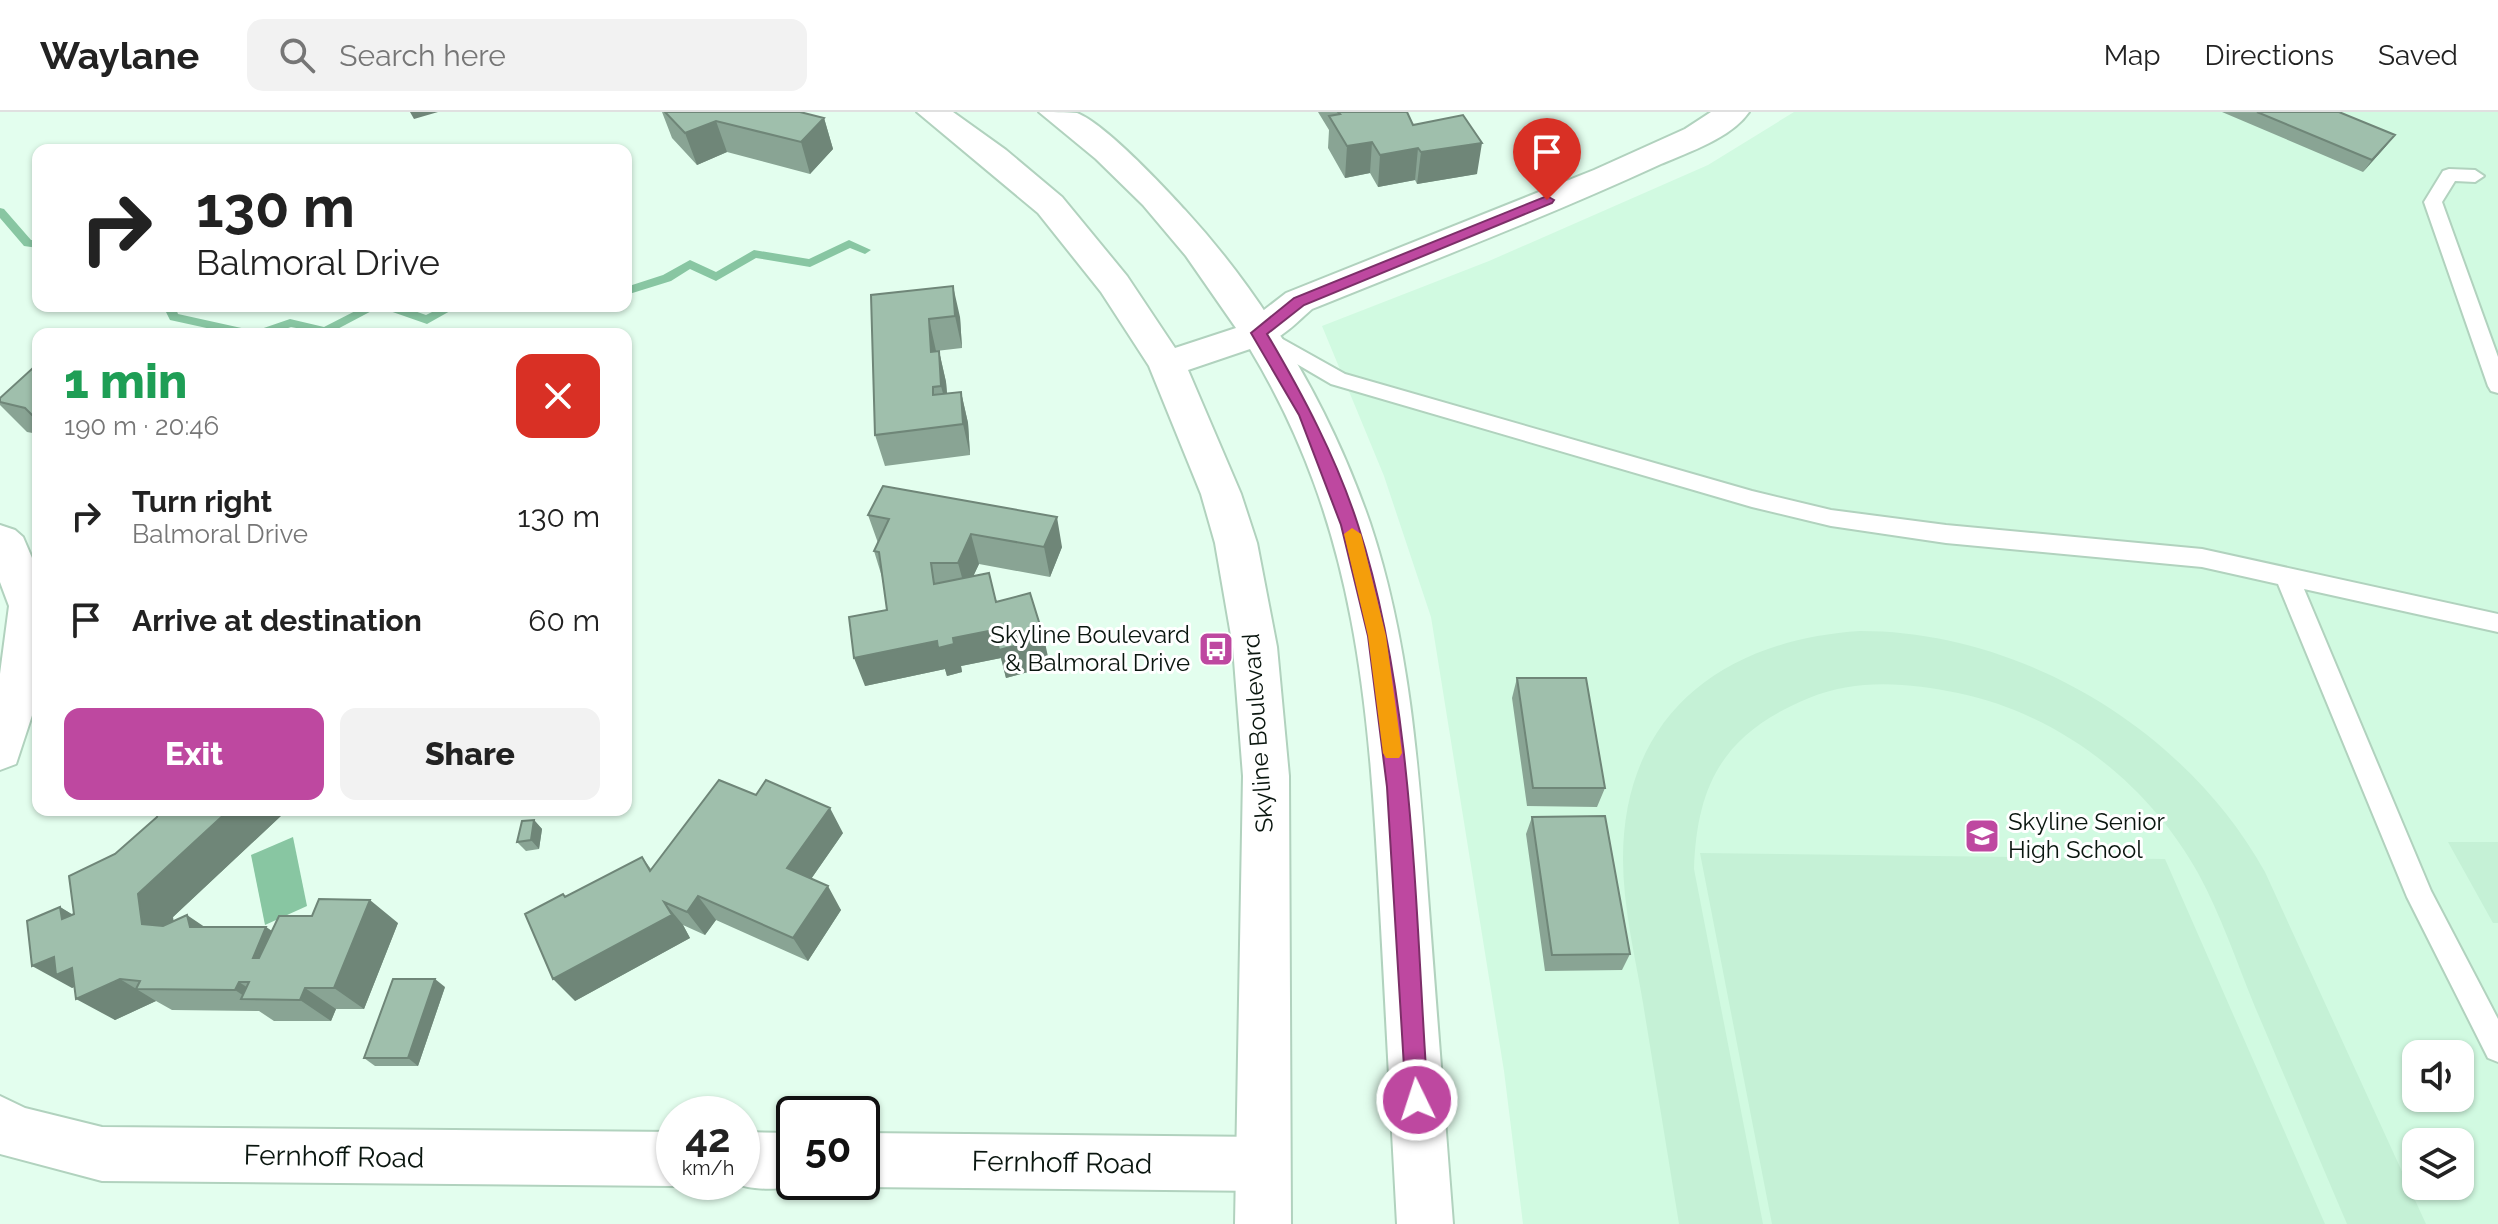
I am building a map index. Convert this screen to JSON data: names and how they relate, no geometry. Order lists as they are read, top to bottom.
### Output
{
  "streets": {
    "main road": ["Skyline Boulevard", "Fernhoff Road"]
  },
  "crossings": [
    ["Skyline Boulevard", "Fernhoff Road"]
  ],
  "places": {
    "bus stop": ["Skyline Boulevard & Balmoral Drive"],
    "school or university": ["Skyline Senior High School"]
  },
  "page": {
    "header": "Waylane",
    "search": "Search here",
    "nav": ["Map", "Directions", "Saved"],
    "turn": ["130 m", "Balmoral Drive"],
    "heading": ["1 min", "190 m · 20:46"],
    "list": [
      {
        "name": "Turn right",
        "note": "Balmoral Drive",
        "value": "130 m"
      },
      {
        "name": "Arrive at destination",
        "value": "60 m"
      }
    ],
    "buttons": ["Exit", "Share"],
    "speed": "42 km/h",
    "limit": "50"
  }
}
